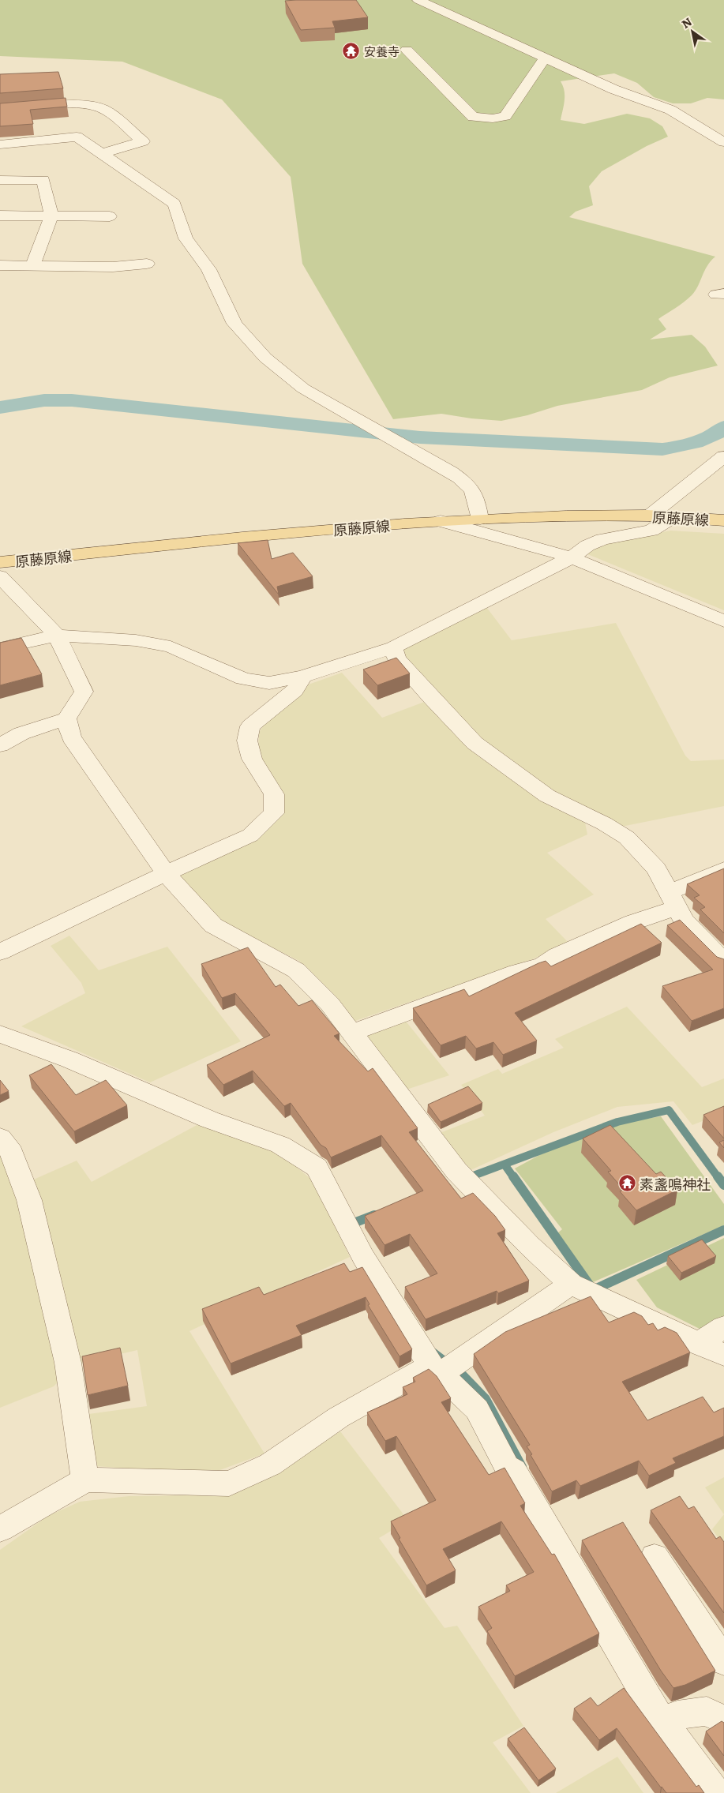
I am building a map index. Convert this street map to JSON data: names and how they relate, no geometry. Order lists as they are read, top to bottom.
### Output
{
  "streets": {
    "main road": ["原藤原線"]
  },
  "places": {
    "temple": ["安養寺", "素盞鳴神社"]
  },
  "north": "top left"
}
